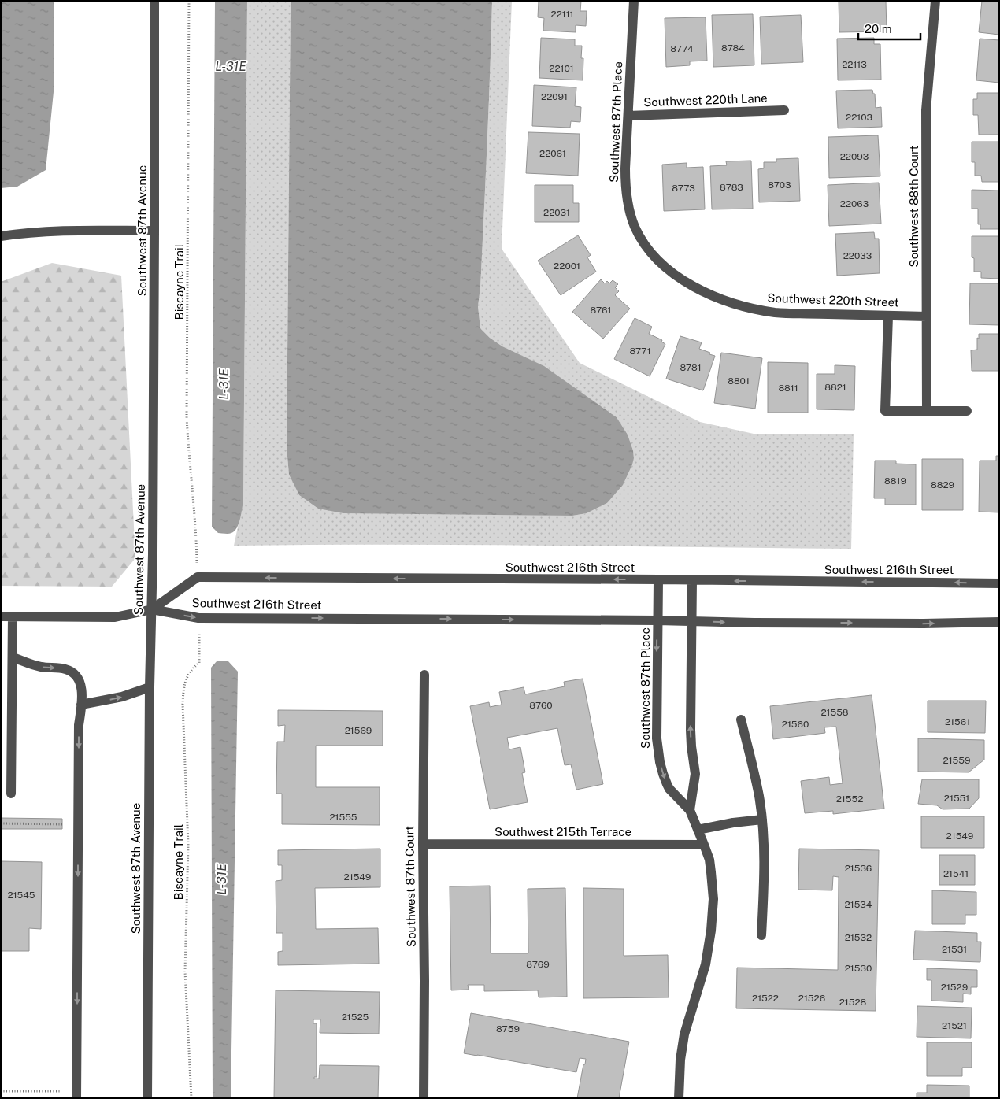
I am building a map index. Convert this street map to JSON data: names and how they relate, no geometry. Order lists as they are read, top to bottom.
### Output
{
  "streets": {
    "street": [
      "Southwest 220th Lane",
      "Southwest 87th Place",
      "Southwest 88th Court",
      "Southwest 87th Avenue",
      "Southwest 220th Street",
      "Southwest 216th Street",
      "Southwest 215th Terrace",
      "Southwest 87th Court"
    ],
    "path": ["Biscayne Trail"]
  },
  "crossings": [
    ["Southwest 220th Lane", "Southwest 87th Place"],
    ["Southwest 87th Place", "Southwest 220th Street"],
    ["Southwest 87th Place", "Southwest 216th Street"],
    ["Southwest 87th Place", "Southwest 215th Terrace"],
    ["Southwest 88th Court", "Southwest 220th Street"],
    ["Southwest 87th Avenue", "Southwest 216th Street"],
    ["Southwest 215th Terrace", "Southwest 87th Court"]
  ],
  "water": ["L-31E"],
  "house_numbers": [
    "22111",
    "8784",
    "8774",
    "22113",
    "22101",
    "22091",
    "22103",
    "22061",
    "22093",
    "8703",
    "8783",
    "8773",
    "22063",
    "22031",
    "22033",
    "22001",
    "8761",
    "8771",
    "8781",
    "8801",
    "8821",
    "8811",
    "8819",
    "8829",
    "8760",
    "21558",
    "21561",
    "21560",
    "21569",
    "21559",
    "21551",
    "21552",
    "21555",
    "21549",
    "21536",
    "21541",
    "21549",
    "21545",
    "21534",
    "21532",
    "21531",
    "8769",
    "21530",
    "21529",
    "21522",
    "21526",
    "21528",
    "21525",
    "21521",
    "8759"
  ],
  "scale_bar": "20 m"
}
